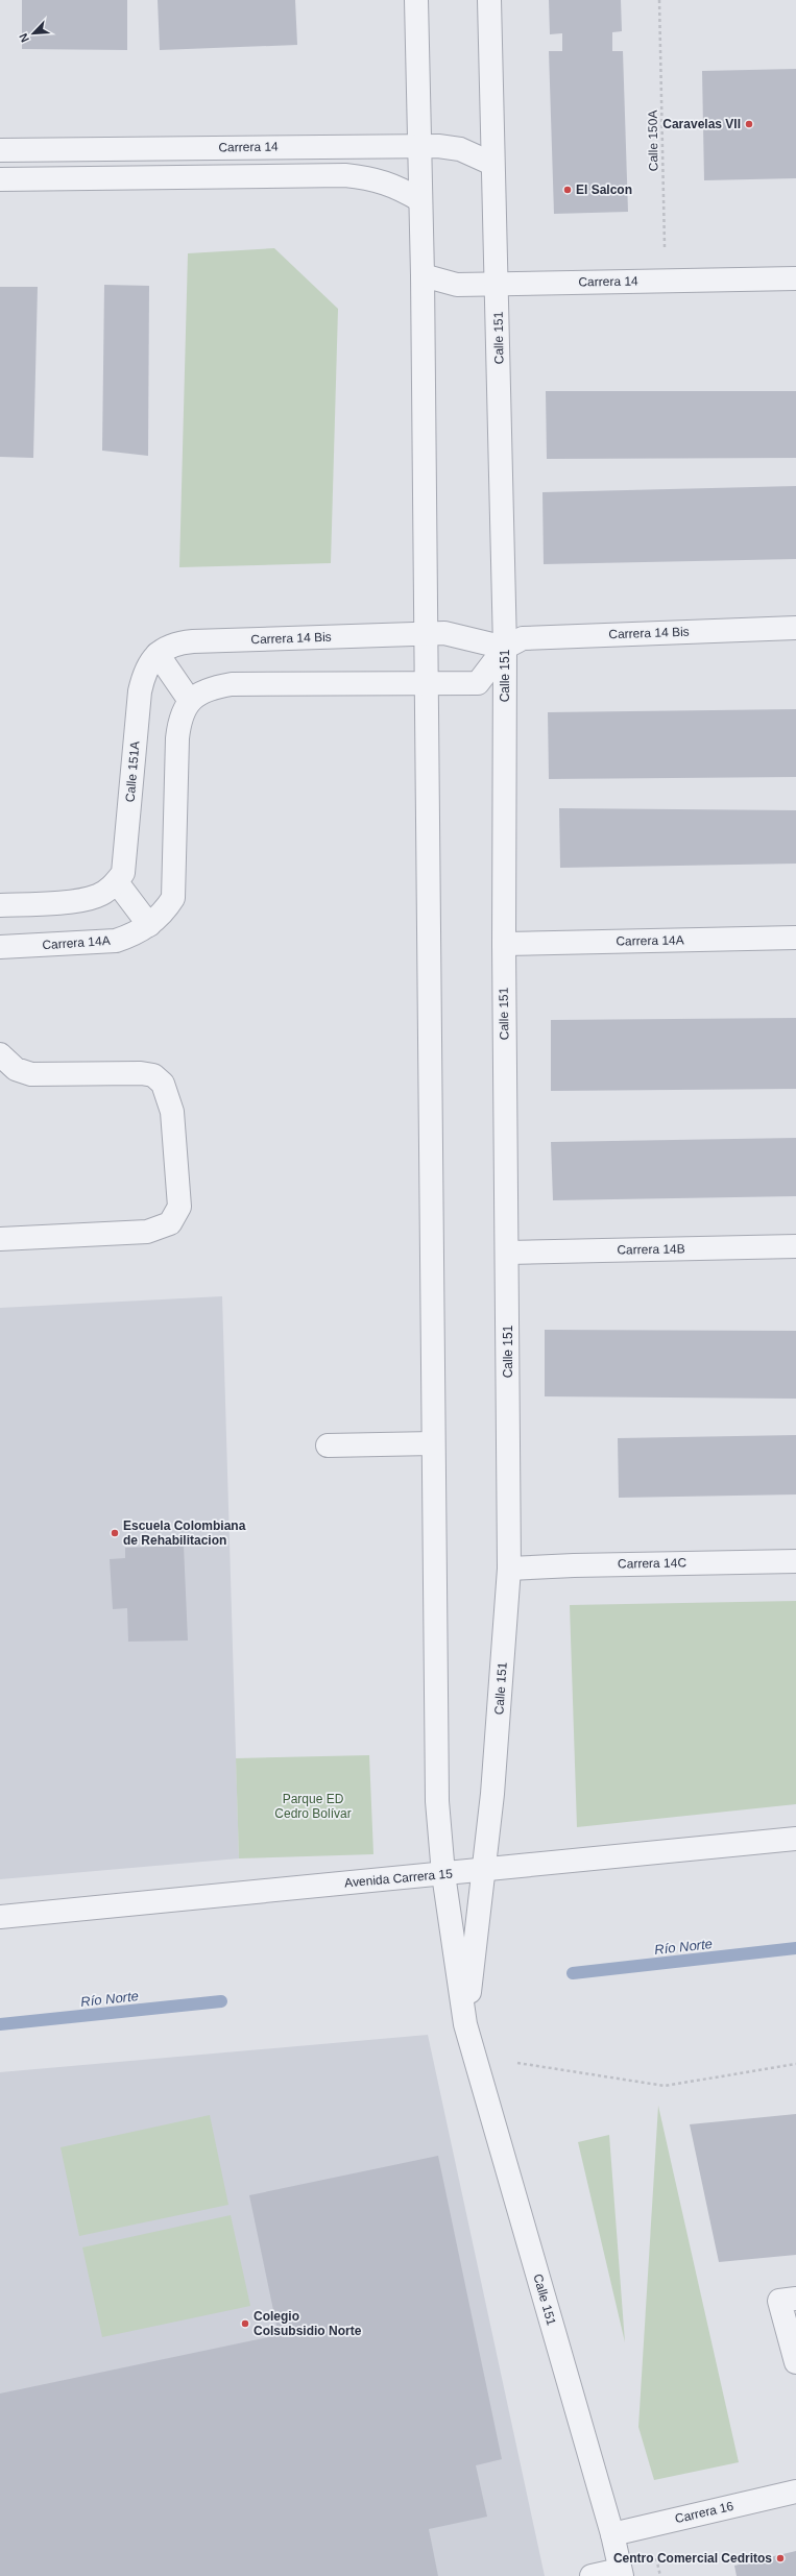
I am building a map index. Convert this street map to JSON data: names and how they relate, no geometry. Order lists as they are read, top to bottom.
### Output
{
  "streets": {
    "street": [
      "Carrera 14",
      "Calle 151",
      "Carrera 14 Bis",
      "Calle 151A",
      "Carrera 14A",
      "Carrera 14B",
      "Carrera 14C",
      "Avenida Carrera 15",
      "Carrera 16"
    ],
    "path": ["Calle 150A"]
  },
  "crossings": [
    ["Calle 150A", "Carrera 14"],
    ["Carrera 14", "Calle 151"],
    ["Calle 151", "Carrera 14 Bis"],
    ["Calle 151", "Carrera 14A"],
    ["Calle 151", "Carrera 14B"],
    ["Calle 151", "Carrera 14C"],
    ["Calle 151", "Avenida Carrera 15"],
    ["Calle 151", "Carrera 16"],
    ["Carrera 14 Bis", "Calle 151A"]
  ],
  "water": ["Río Norte"],
  "parks": ["Parque ED Cedro Bolívar"],
  "places": [
    "Caravelas VII",
    "El Salcon",
    "Escuela Colombiana de Rehabilitacion",
    "Colegio Colsubsidio Norte",
    "Centro Comercial Cedritos"
  ],
  "north": "bottom left"
}
